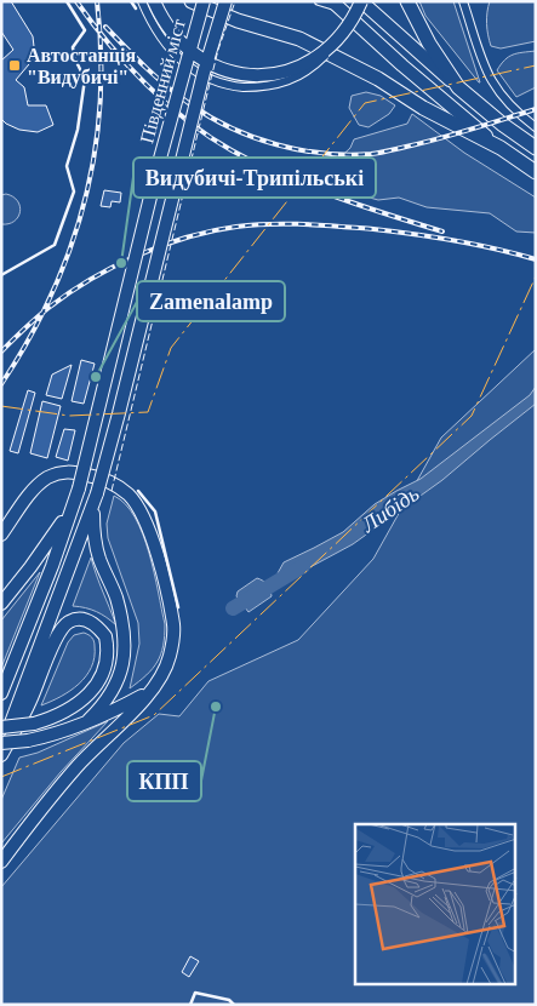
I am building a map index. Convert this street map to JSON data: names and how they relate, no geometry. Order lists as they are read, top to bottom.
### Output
{
  "streets": {
    "main road": ["Південний міст"]
  },
  "water": ["Либідь"],
  "places": {
    "transit": ["Автостанція \"Видубичі\""],
    "other": ["Видубичі-Трипільські", "Zamenalamp", "КПП"]
  }
}
